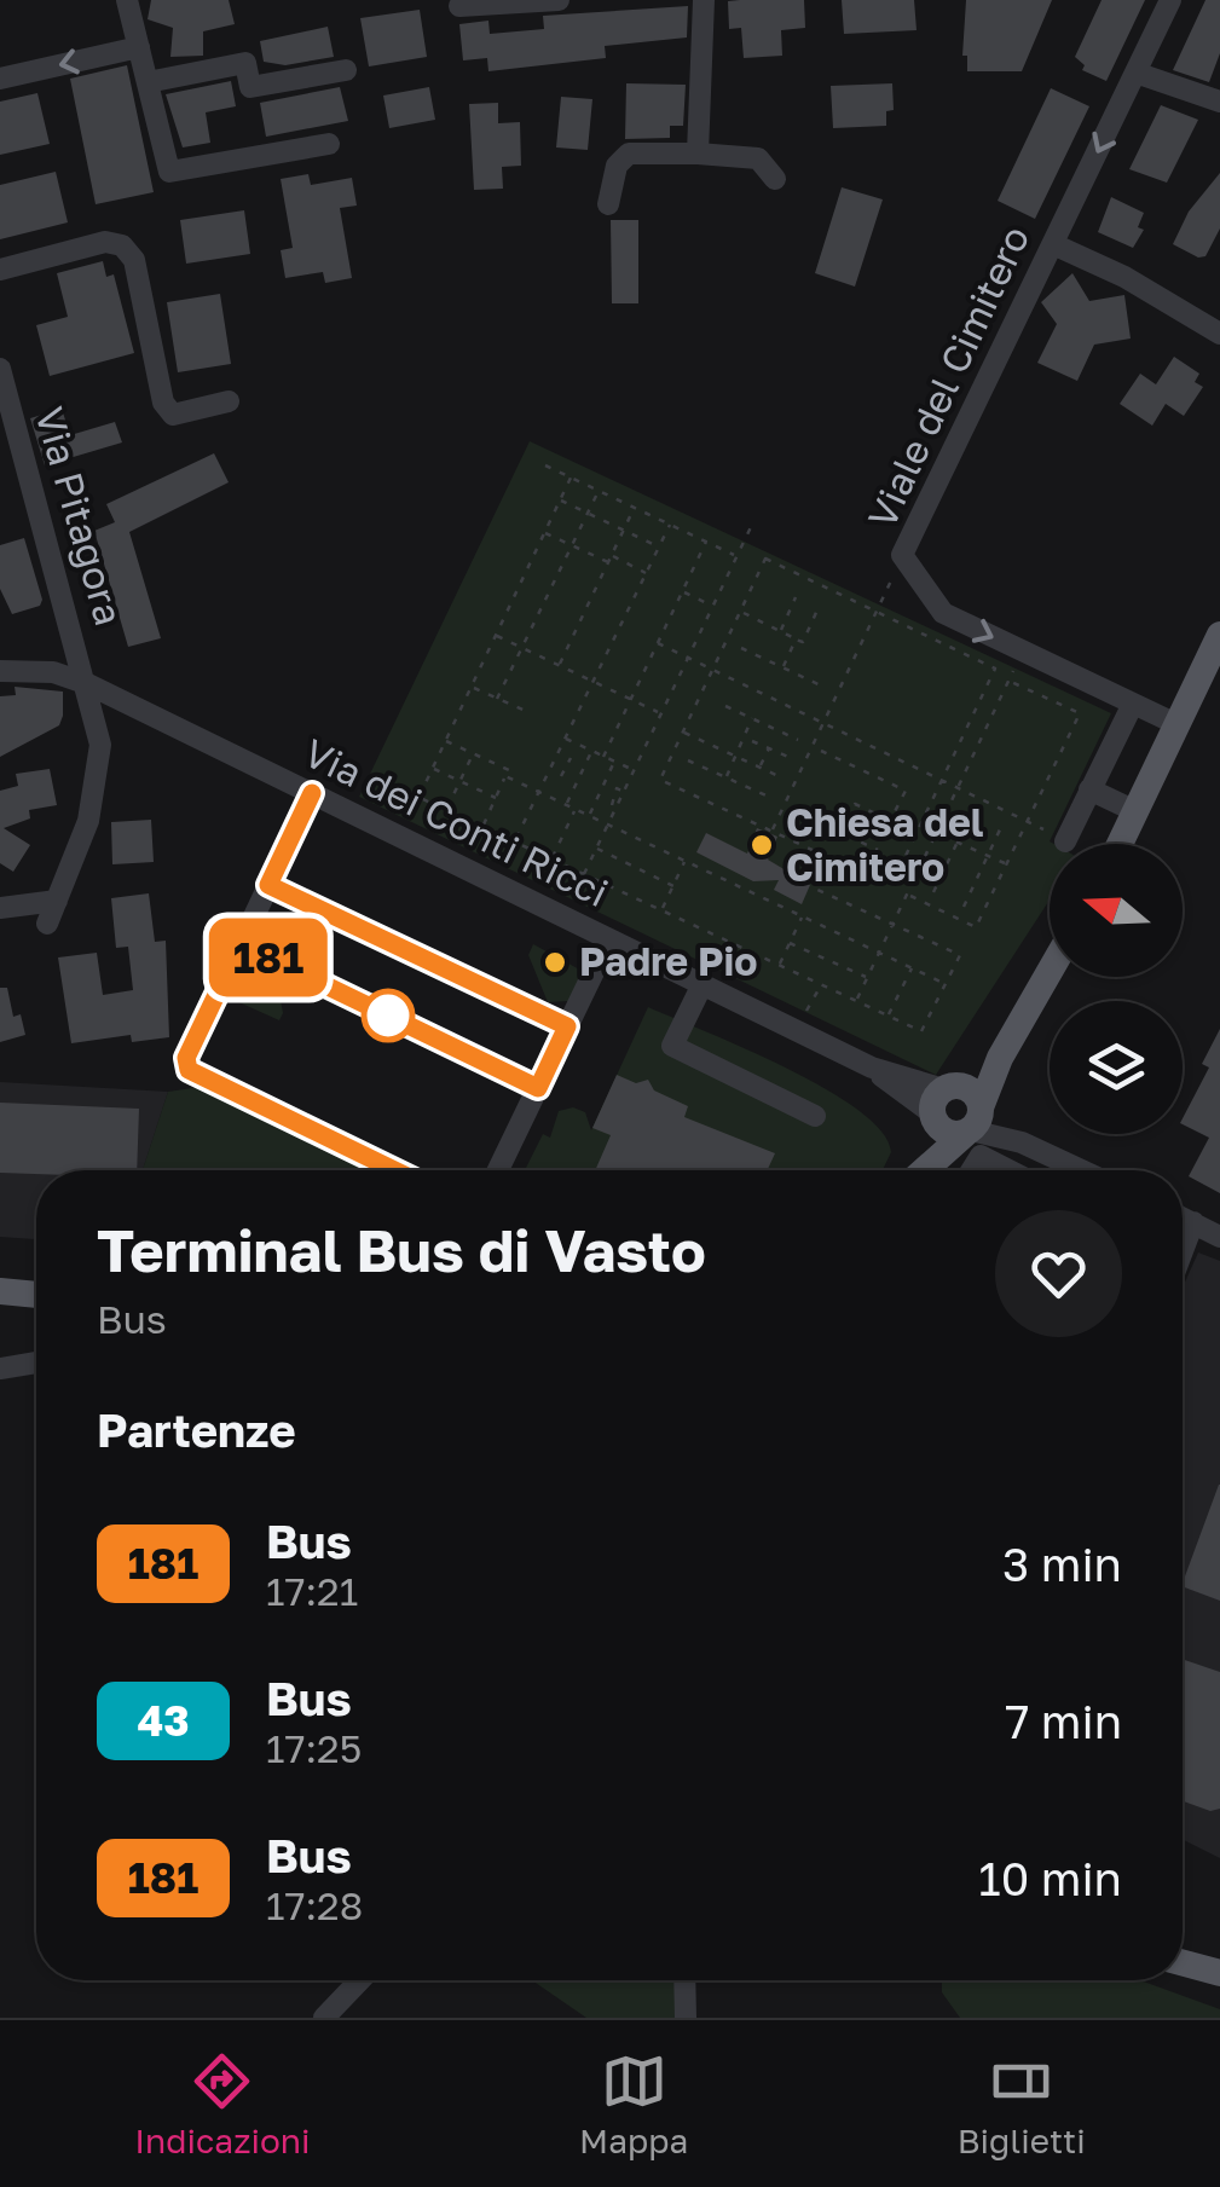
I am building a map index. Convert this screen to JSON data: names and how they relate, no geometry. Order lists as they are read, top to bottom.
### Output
{
  "streets": {
    "street": ["Viale del Cimitero", "Via Pitagora", "Via dei Conti Ricci"]
  },
  "crossings": [
    ["Via Pitagora", "Via dei Conti Ricci"]
  ],
  "places": ["Chiesa del Cimitero", "Padre Pio"],
  "lines": ["bus line 181"],
  "north": "left",
  "page": {
    "on_map": "181",
    "heading": [
      ["Terminal Bus di Vasto", "Bus"],
      "Partenze"
    ],
    "list": [
      {
        "mark": "181",
        "name": "Bus",
        "note": "17:21",
        "value": "3 min"
      },
      {
        "mark": "43",
        "name": "Bus",
        "note": "17:25",
        "value": "7 min"
      },
      {
        "mark": "181",
        "name": "Bus",
        "note": "17:28",
        "value": "10 min"
      }
    ],
    "tabs": ["Indicazioni", "Mappa", "Biglietti"]
  }
}
